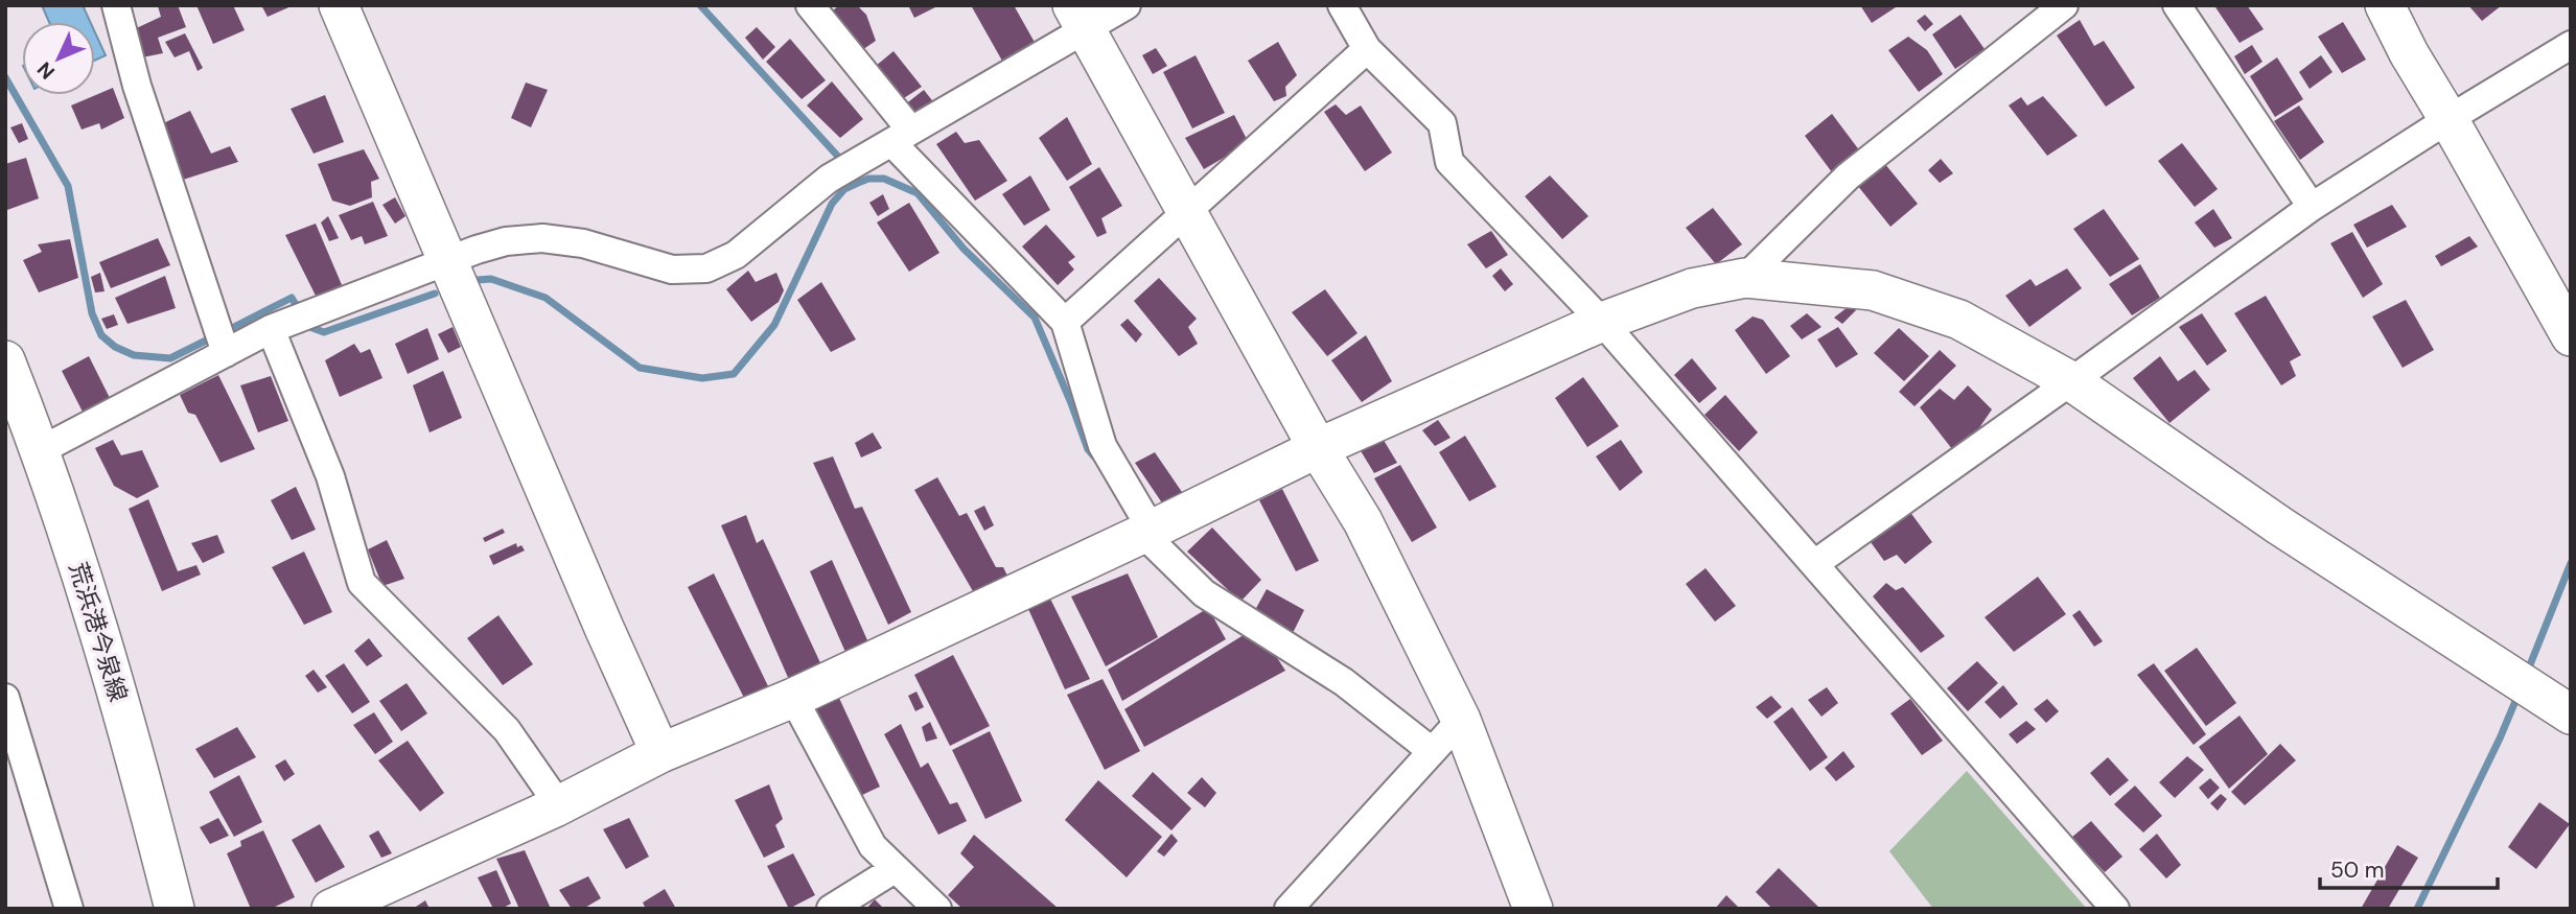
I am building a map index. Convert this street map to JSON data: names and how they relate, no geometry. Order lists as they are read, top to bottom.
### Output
{
  "streets": {
    "street": ["荒浜港今泉線"]
  },
  "scale_bar": "50 m",
  "north": "bottom left"
}
